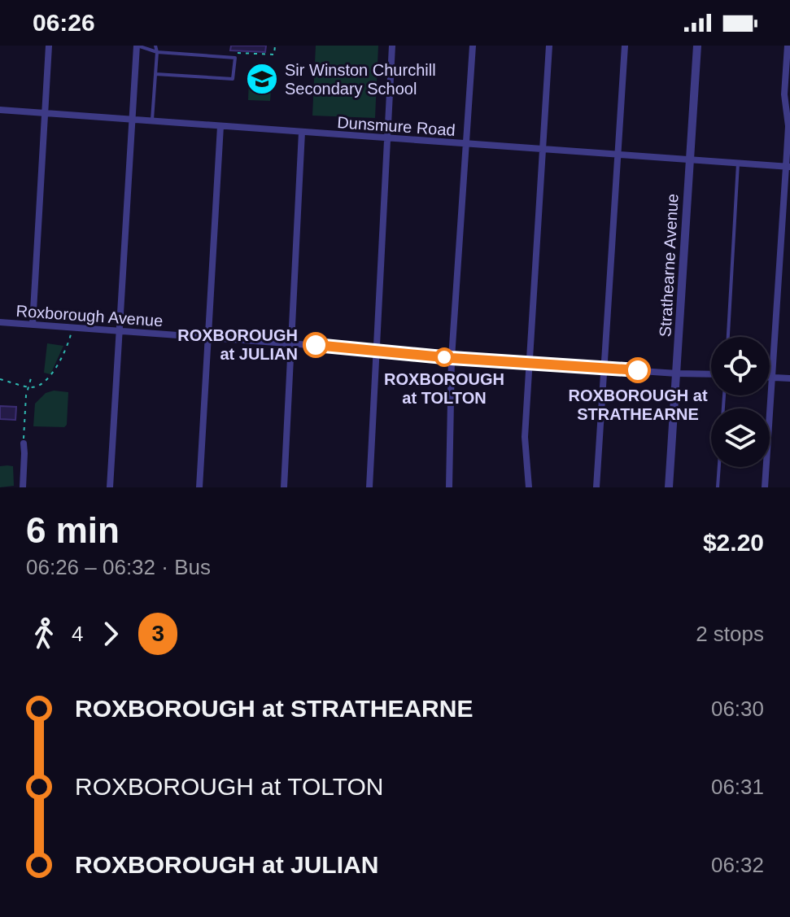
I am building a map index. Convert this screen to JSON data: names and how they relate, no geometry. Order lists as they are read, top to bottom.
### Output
{
  "streets": {
    "street": ["Dunsmure Road", "Strathearne Avenue", "Roxborough Avenue"]
  },
  "crossings": [
    ["Dunsmure Road", "Strathearne Avenue"],
    ["Strathearne Avenue", "Roxborough Avenue"]
  ],
  "places": {
    "school or university": ["Sir Winston Churchill Secondary School"],
    "other": ["ROXBOROUGH at JULIAN", "ROXBOROUGH at TOLTON", "ROXBOROUGH at STRATHEARNE"]
  },
  "lines": ["bus line 3"],
  "page": {
    "status": "06:26",
    "heading": ["6 min", "06:26 – 06:32 · Bus", "$2.20"],
    "legs": ["4", "3", "2 stops"],
    "list": [
      {
        "name": "ROXBOROUGH at STRATHEARNE",
        "value": "06:30"
      },
      {
        "name": "ROXBOROUGH at TOLTON",
        "value": "06:31"
      },
      {
        "name": "ROXBOROUGH at JULIAN",
        "value": "06:32"
      }
    ]
  }
}
